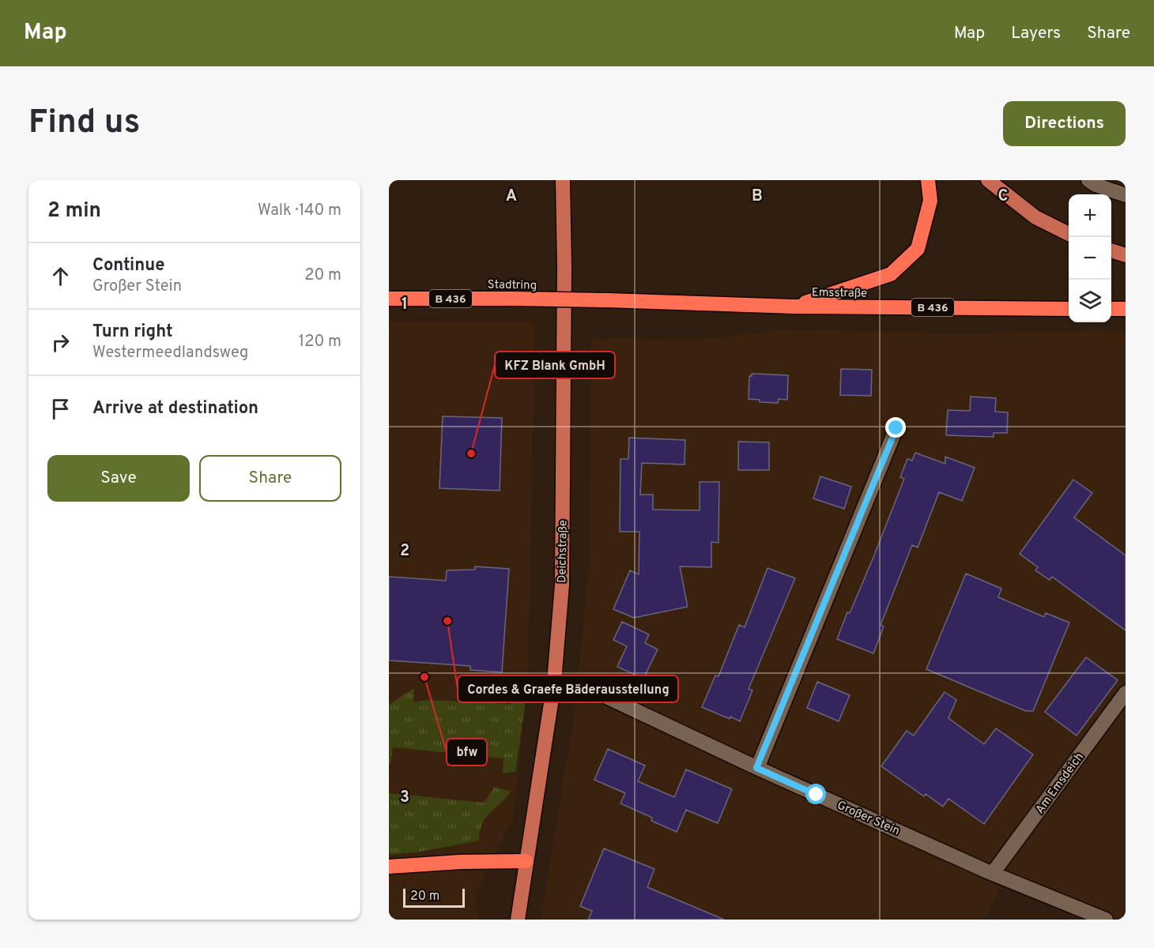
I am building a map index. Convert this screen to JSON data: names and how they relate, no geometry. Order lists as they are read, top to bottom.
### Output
{
  "streets": {
    "highway": ["Stadtring", "Emsstraße", "B 436"],
    "main road": ["Deichstraße"],
    "street": ["Am Emsdeich", "Großer Stein"]
  },
  "crossings": [
    ["Stadtring", "Emsstraße"],
    ["Deichstraße", "Großer Stein"],
    ["Am Emsdeich", "Großer Stein"]
  ],
  "places": ["KFZ Blank GmbH", "Cordes & Graefe Bäderausstellung", "bfw"],
  "scale_bar": "20 m",
  "page": {
    "header": "Map",
    "nav": ["Map", "Layers", "Share"],
    "buttons": [
      "Directions",
      ["Save", "Share"]
    ],
    "title": "Find us",
    "heading": ["2 min", "Walk · 140 m"],
    "map_buttons": ["+", "−"],
    "list": [
      ["Continue", "Großer Stein", "20 m"],
      ["Turn right", "Westermeedlandsweg", "120 m"],
      "Arrive at destination"
    ],
    "scale": "20 m"
  },
  "grid": {
    "columns": ["A", "B", "C"],
    "rows": ["1", "2", "3"]
  }
}
